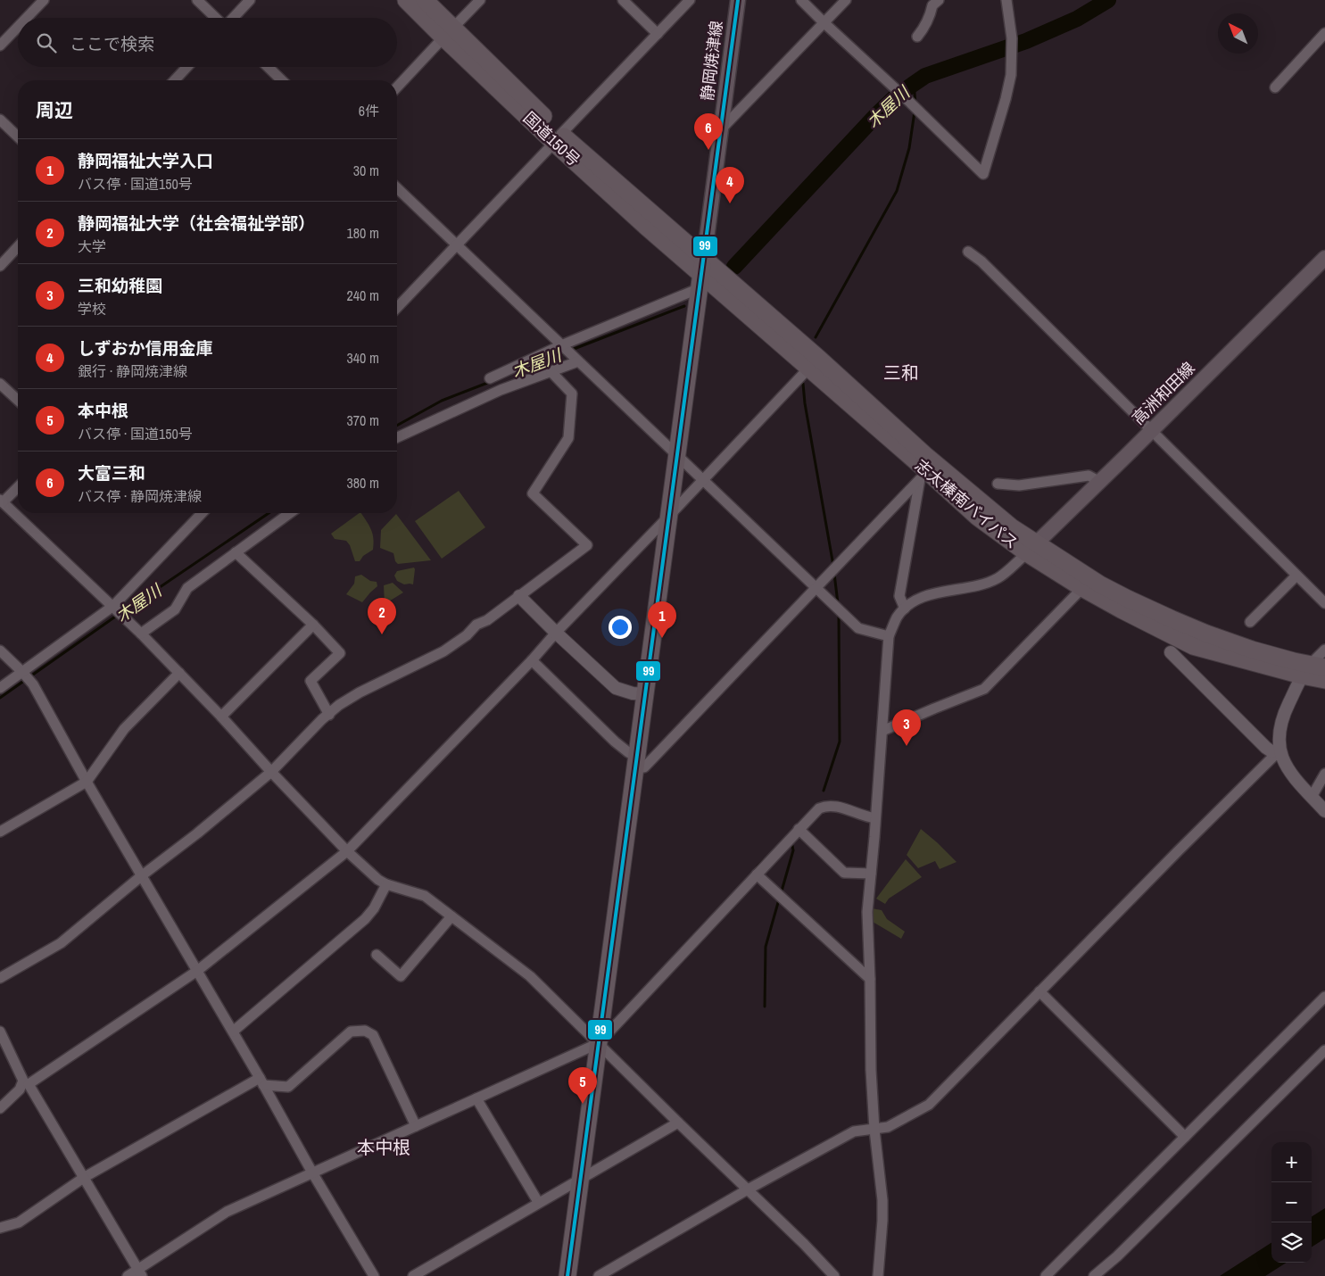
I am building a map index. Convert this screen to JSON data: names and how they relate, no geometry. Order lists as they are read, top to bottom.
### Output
{
  "streets": {
    "highway": ["国道150号", "志太榛南バイパス"],
    "main road": ["静岡焼津線", "高洲和田線"]
  },
  "crossings": [
    ["静岡焼津線", "国道150号"],
    ["静岡焼津線", "志太榛南バイパス"],
    ["国道150号", "志太榛南バイパス"],
    ["高洲和田線", "志太榛南バイパス"]
  ],
  "districts": ["三和", "本中根"],
  "water": ["木屋川"],
  "lines": ["transit line 99"],
  "north": "top left",
  "page": {
    "search": "ここで検索",
    "heading": ["周辺", "6件"],
    "pins": [
      "6",
      "4",
      "2",
      "1",
      "3",
      "5"
    ],
    "list": [
      {
        "mark": "1",
        "name": "静岡福祉大学入口",
        "note": "バス停 · 国道150号",
        "value": "30 m"
      },
      {
        "mark": "2",
        "name": "静岡福祉大学（社会福祉学部）",
        "note": "大学",
        "value": "180 m"
      },
      {
        "mark": "3",
        "name": "三和幼稚園",
        "note": "学校",
        "value": "240 m"
      },
      {
        "mark": "4",
        "name": "しずおか信用金庫",
        "note": "銀行 · 静岡焼津線",
        "value": "340 m"
      },
      {
        "mark": "5",
        "name": "本中根",
        "note": "バス停 · 国道150号",
        "value": "370 m"
      },
      {
        "mark": "6",
        "name": "大富三和",
        "note": "バス停 · 静岡焼津線",
        "value": "380 m"
      }
    ],
    "map_buttons": ["+", "−"]
  }
}
